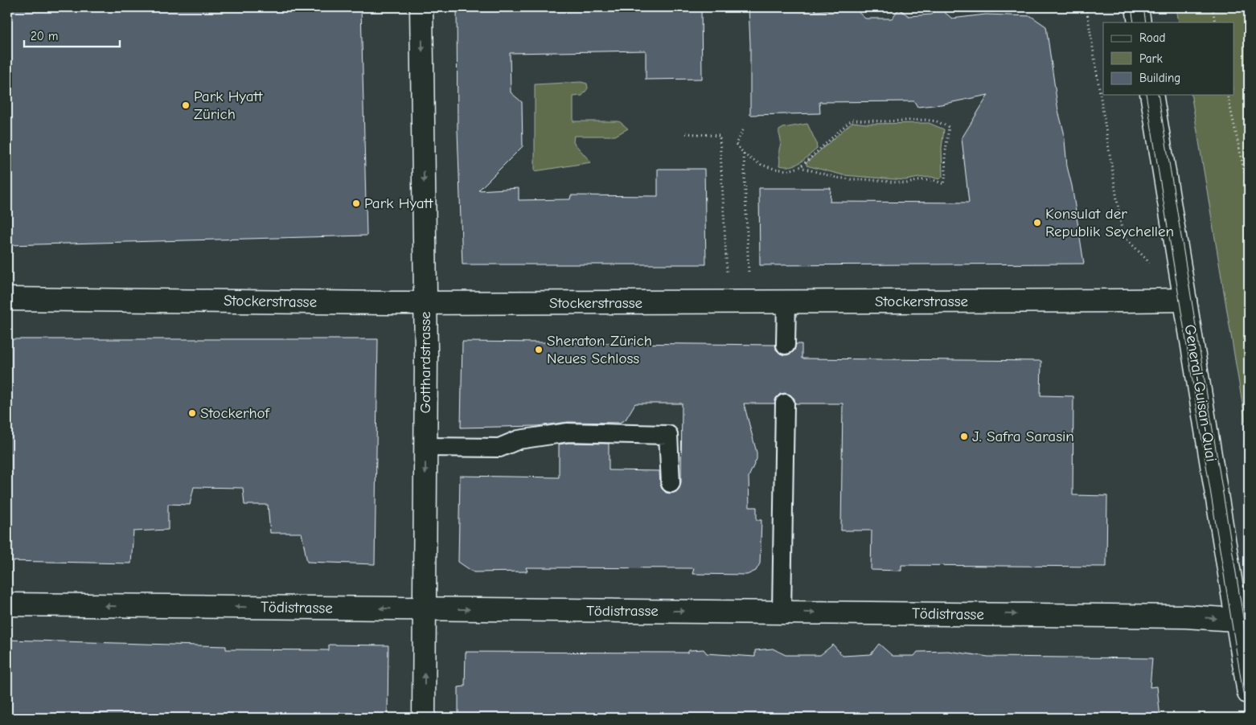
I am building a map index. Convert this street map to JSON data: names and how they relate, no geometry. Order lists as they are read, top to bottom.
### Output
{
  "streets": {
    "street": [
      "Stockerstrasse",
      "Gotthardstrasse",
      "General-Guisan-Quai",
      "Tödistrasse"
    ]
  },
  "crossings": [
    ["Stockerstrasse", "Gotthardstrasse"],
    ["Stockerstrasse", "General-Guisan-Quai"],
    ["Gotthardstrasse", "Tödistrasse"],
    ["General-Guisan-Quai", "Tödistrasse"]
  ],
  "places": [
    "Park Hyatt Zürich",
    "Park Hyatt",
    "Konsulat der Republik Seychellen",
    "Sheraton Zürich Neues Schloss",
    "Stockerhof",
    "J. Safra Sarasin"
  ],
  "legend": ["Road", "Park", "Building"],
  "scale_bar": "20 m"
}
